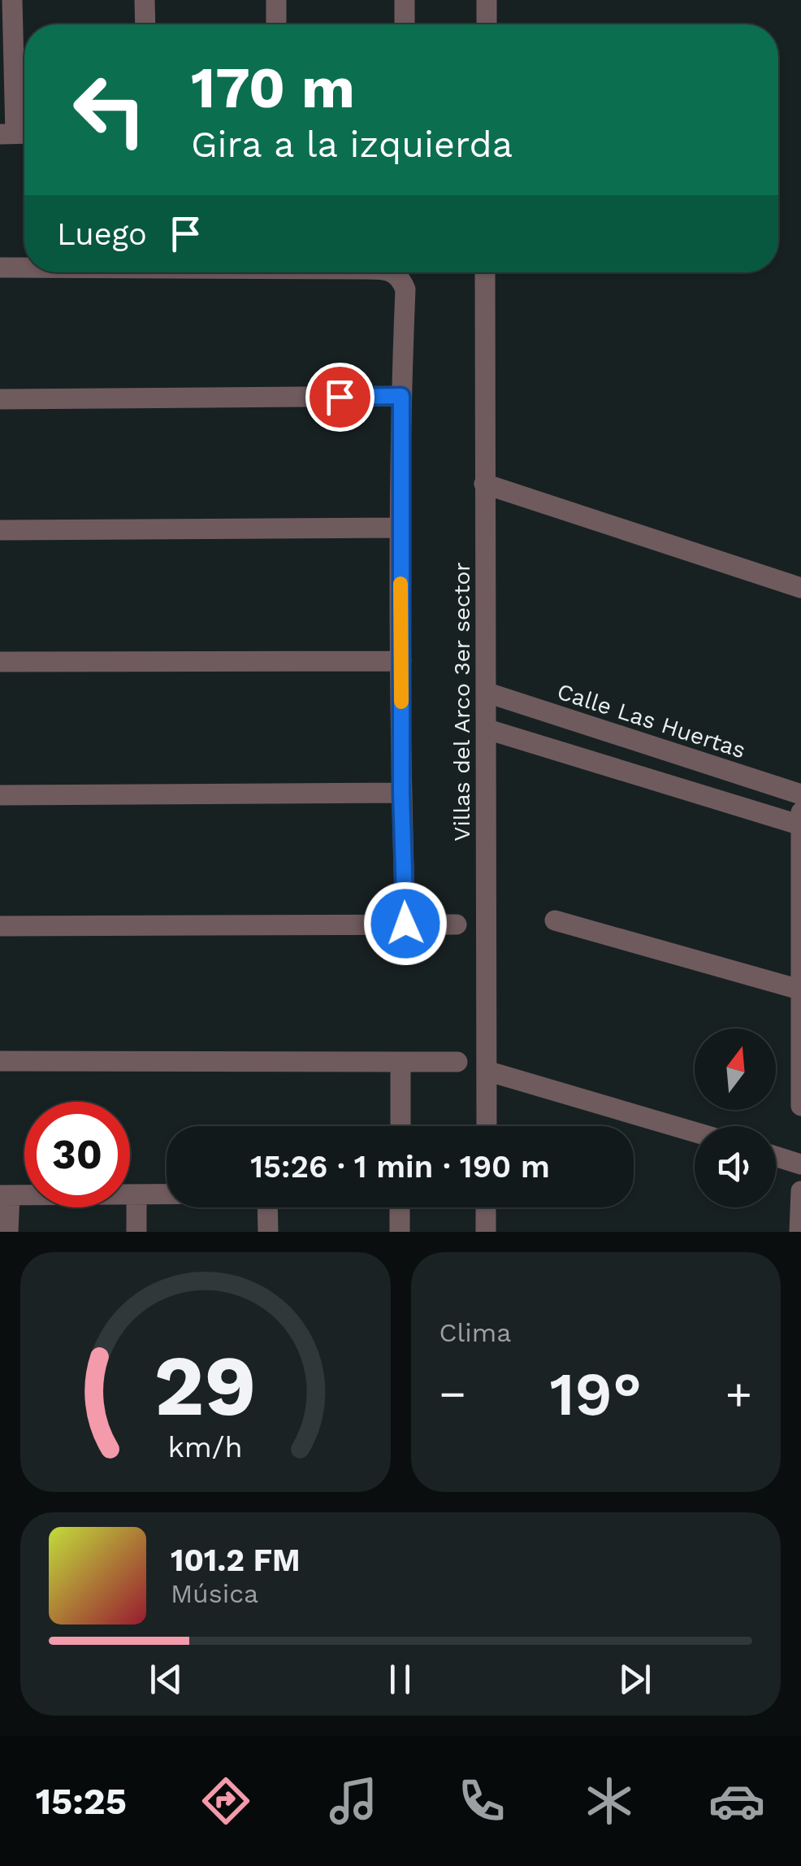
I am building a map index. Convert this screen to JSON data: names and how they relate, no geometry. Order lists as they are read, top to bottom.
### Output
{
  "streets": {
    "street": ["Villas del Arco 3er sector", "Calle Las Huertas"]
  },
  "crossings": [
    ["Villas del Arco 3er sector", "Calle Las Huertas"]
  ],
  "north": "top",
  "page": {
    "turn": ["170 m", "Gira a la izquierda"],
    "then": "Luego",
    "limit": "30",
    "trip": "15:26 · 1 min · 190 m",
    "tile": "Clima",
    "heat": ["−", "19°", "+"],
    "song": ["101.2 FM", "Música"],
    "tabs": "15:25",
    "gauge": ["29", "km/h"]
  }
}
